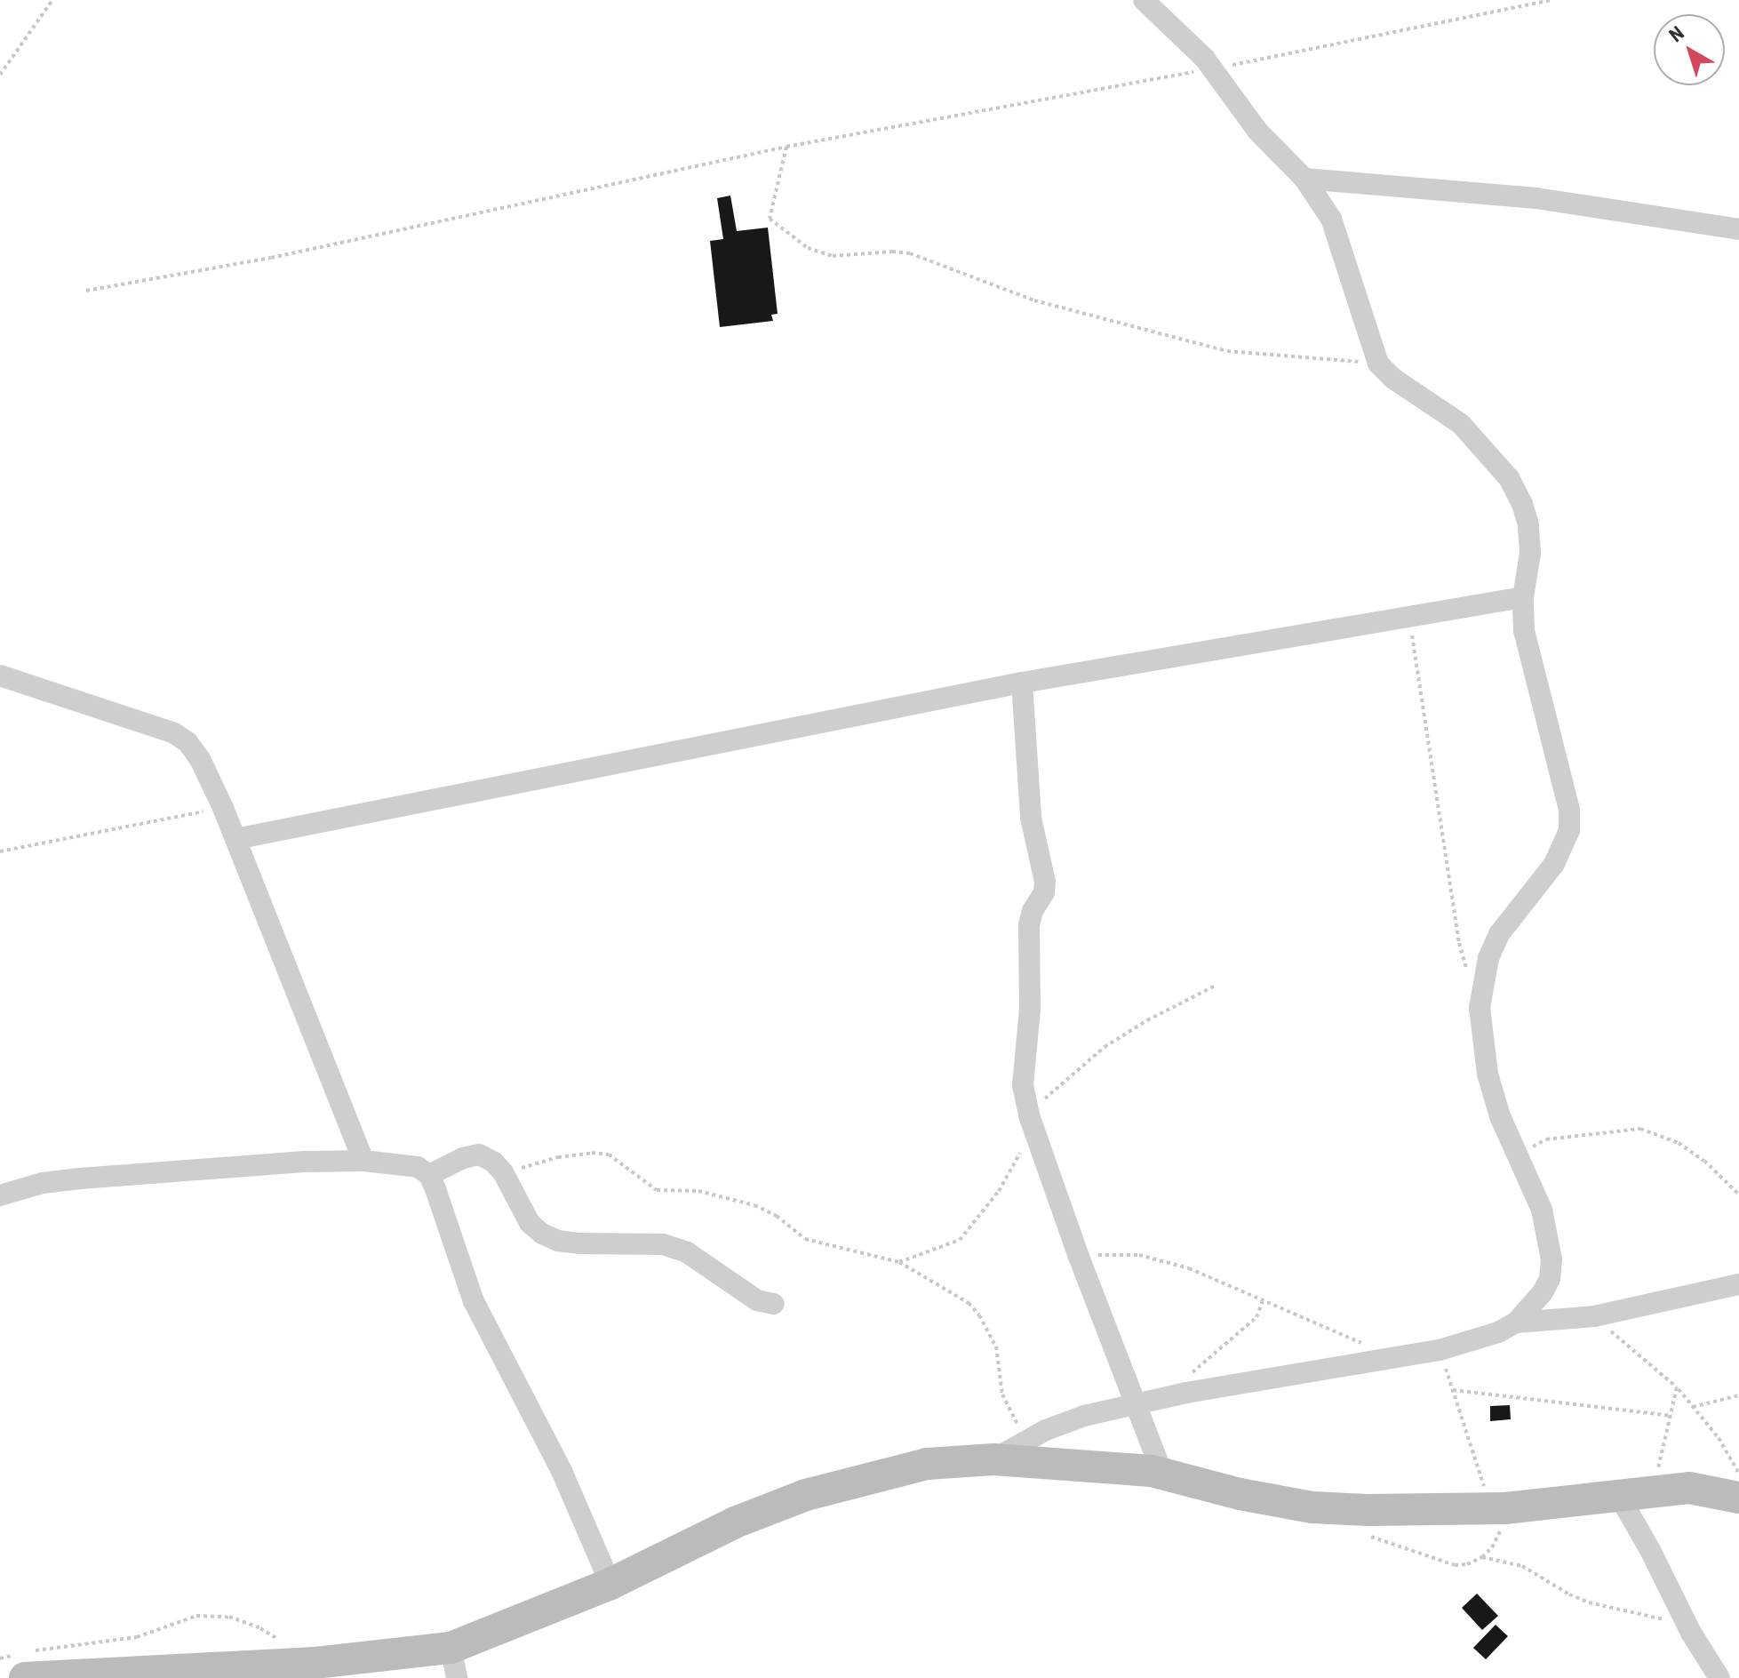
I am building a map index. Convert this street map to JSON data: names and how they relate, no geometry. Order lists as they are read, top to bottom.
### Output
{
  "north": "top left"
}
